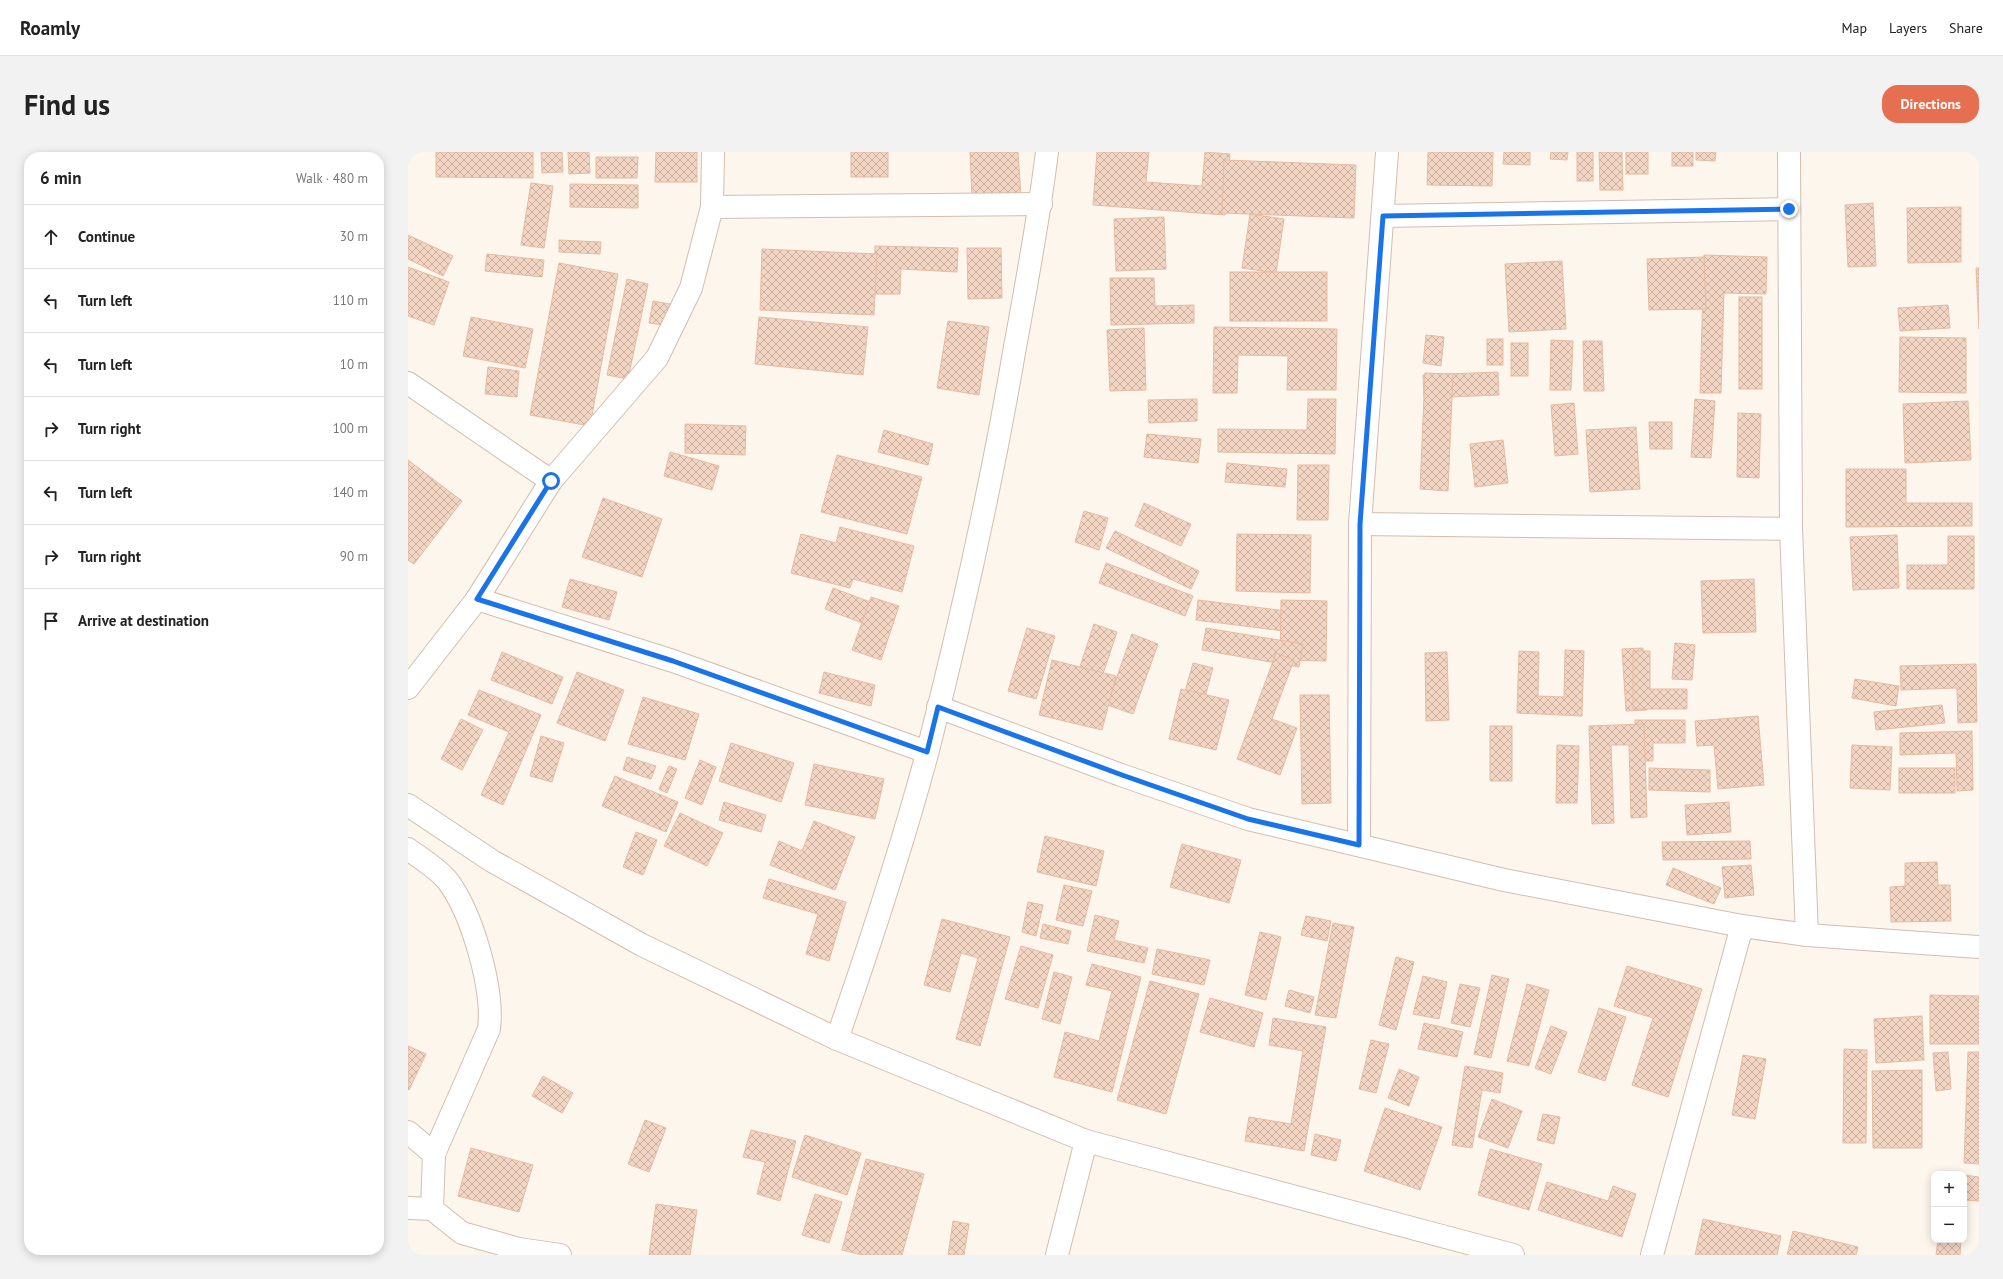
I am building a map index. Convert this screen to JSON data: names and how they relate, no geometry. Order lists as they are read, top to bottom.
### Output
{
  "page": {
    "header": "Roamly",
    "nav": ["Map", "Layers", "Share"],
    "buttons": "Directions",
    "title": "Find us",
    "heading": ["6 min", "Walk · 480 m"],
    "list": [
      ["Continue", "30 m"],
      ["Turn left", "110 m"],
      ["Turn left", "10 m"],
      ["Turn right", "100 m"],
      ["Turn left", "140 m"],
      ["Turn right", "90 m"],
      "Arrive at destination"
    ],
    "map_buttons": ["+", "−"]
  }
}
